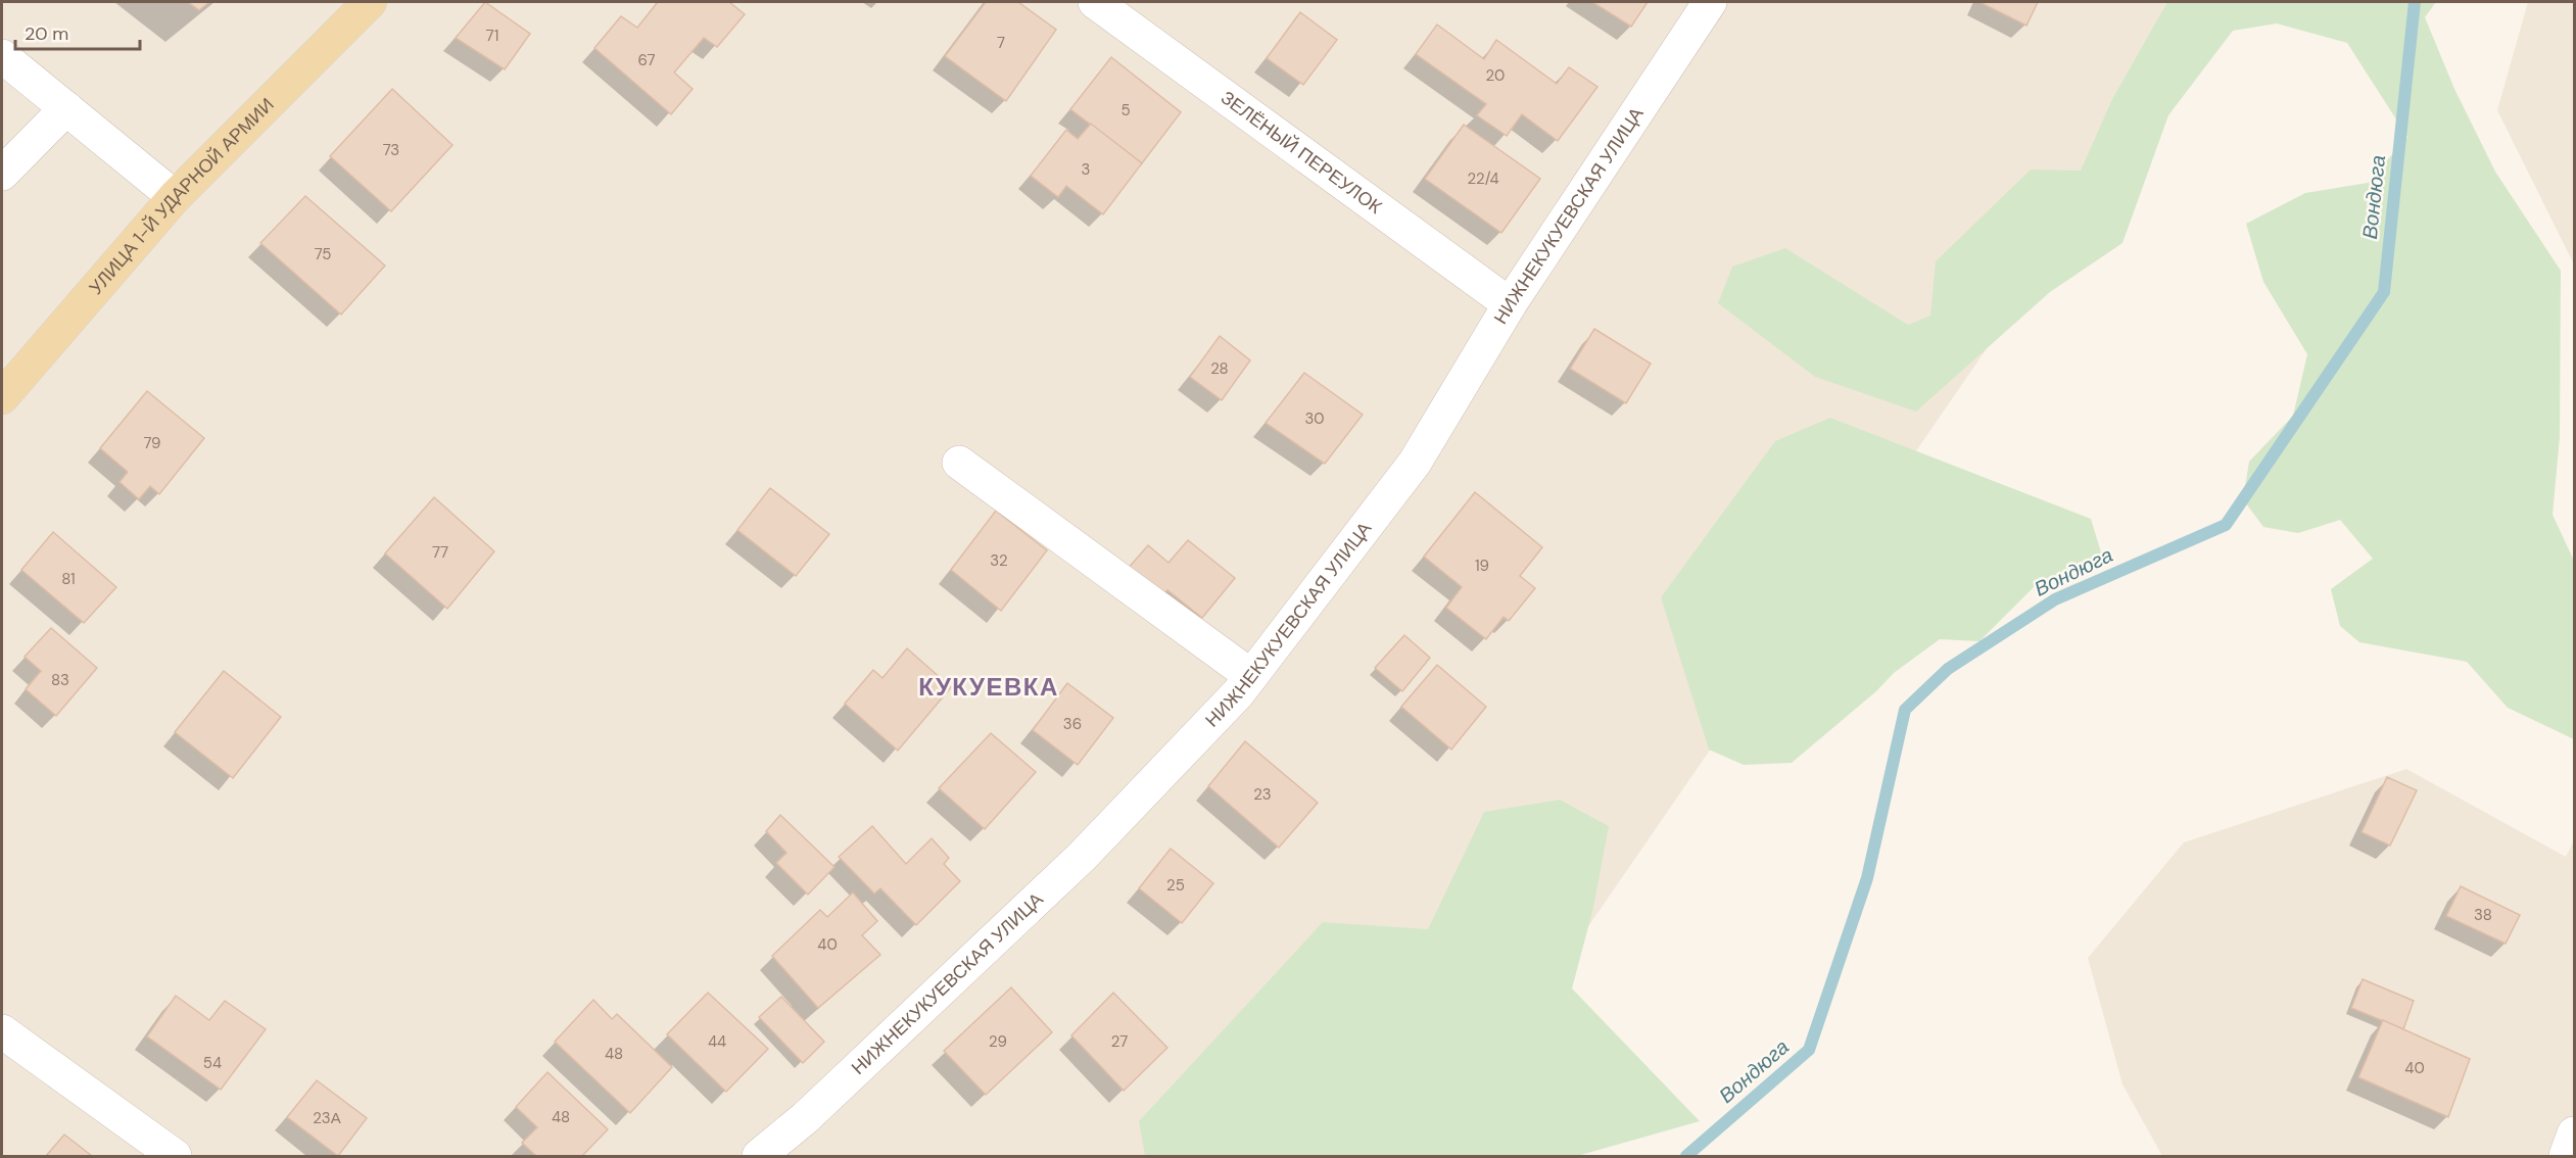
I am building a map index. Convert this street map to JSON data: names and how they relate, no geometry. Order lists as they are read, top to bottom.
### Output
{
  "streets": {
    "main road": ["УЛИЦА 1-Й УДАРНОЙ АРМИИ"],
    "street": ["ЗЕЛЁНЫЙ ПЕРЕУЛОК", "НИЖНЕКУКУЕВСКАЯ УЛИЦА"]
  },
  "crossings": [
    ["ЗЕЛЁНЫЙ ПЕРЕУЛОК", "НИЖНЕКУКУЕВСКАЯ УЛИЦА"]
  ],
  "districts": ["КУКУЕВКА"],
  "water": ["Вондюга"],
  "house_numbers": [
    "71",
    "7",
    "67",
    "20",
    "5",
    "73",
    "3",
    "22/4",
    "75",
    "28",
    "30",
    "79",
    "77",
    "32",
    "19",
    "81",
    "83",
    "36",
    "23",
    "25",
    "38",
    "40",
    "44",
    "29",
    "27",
    "48",
    "54",
    "40",
    "48",
    "23А"
  ],
  "scale_bar": "20 m"
}
